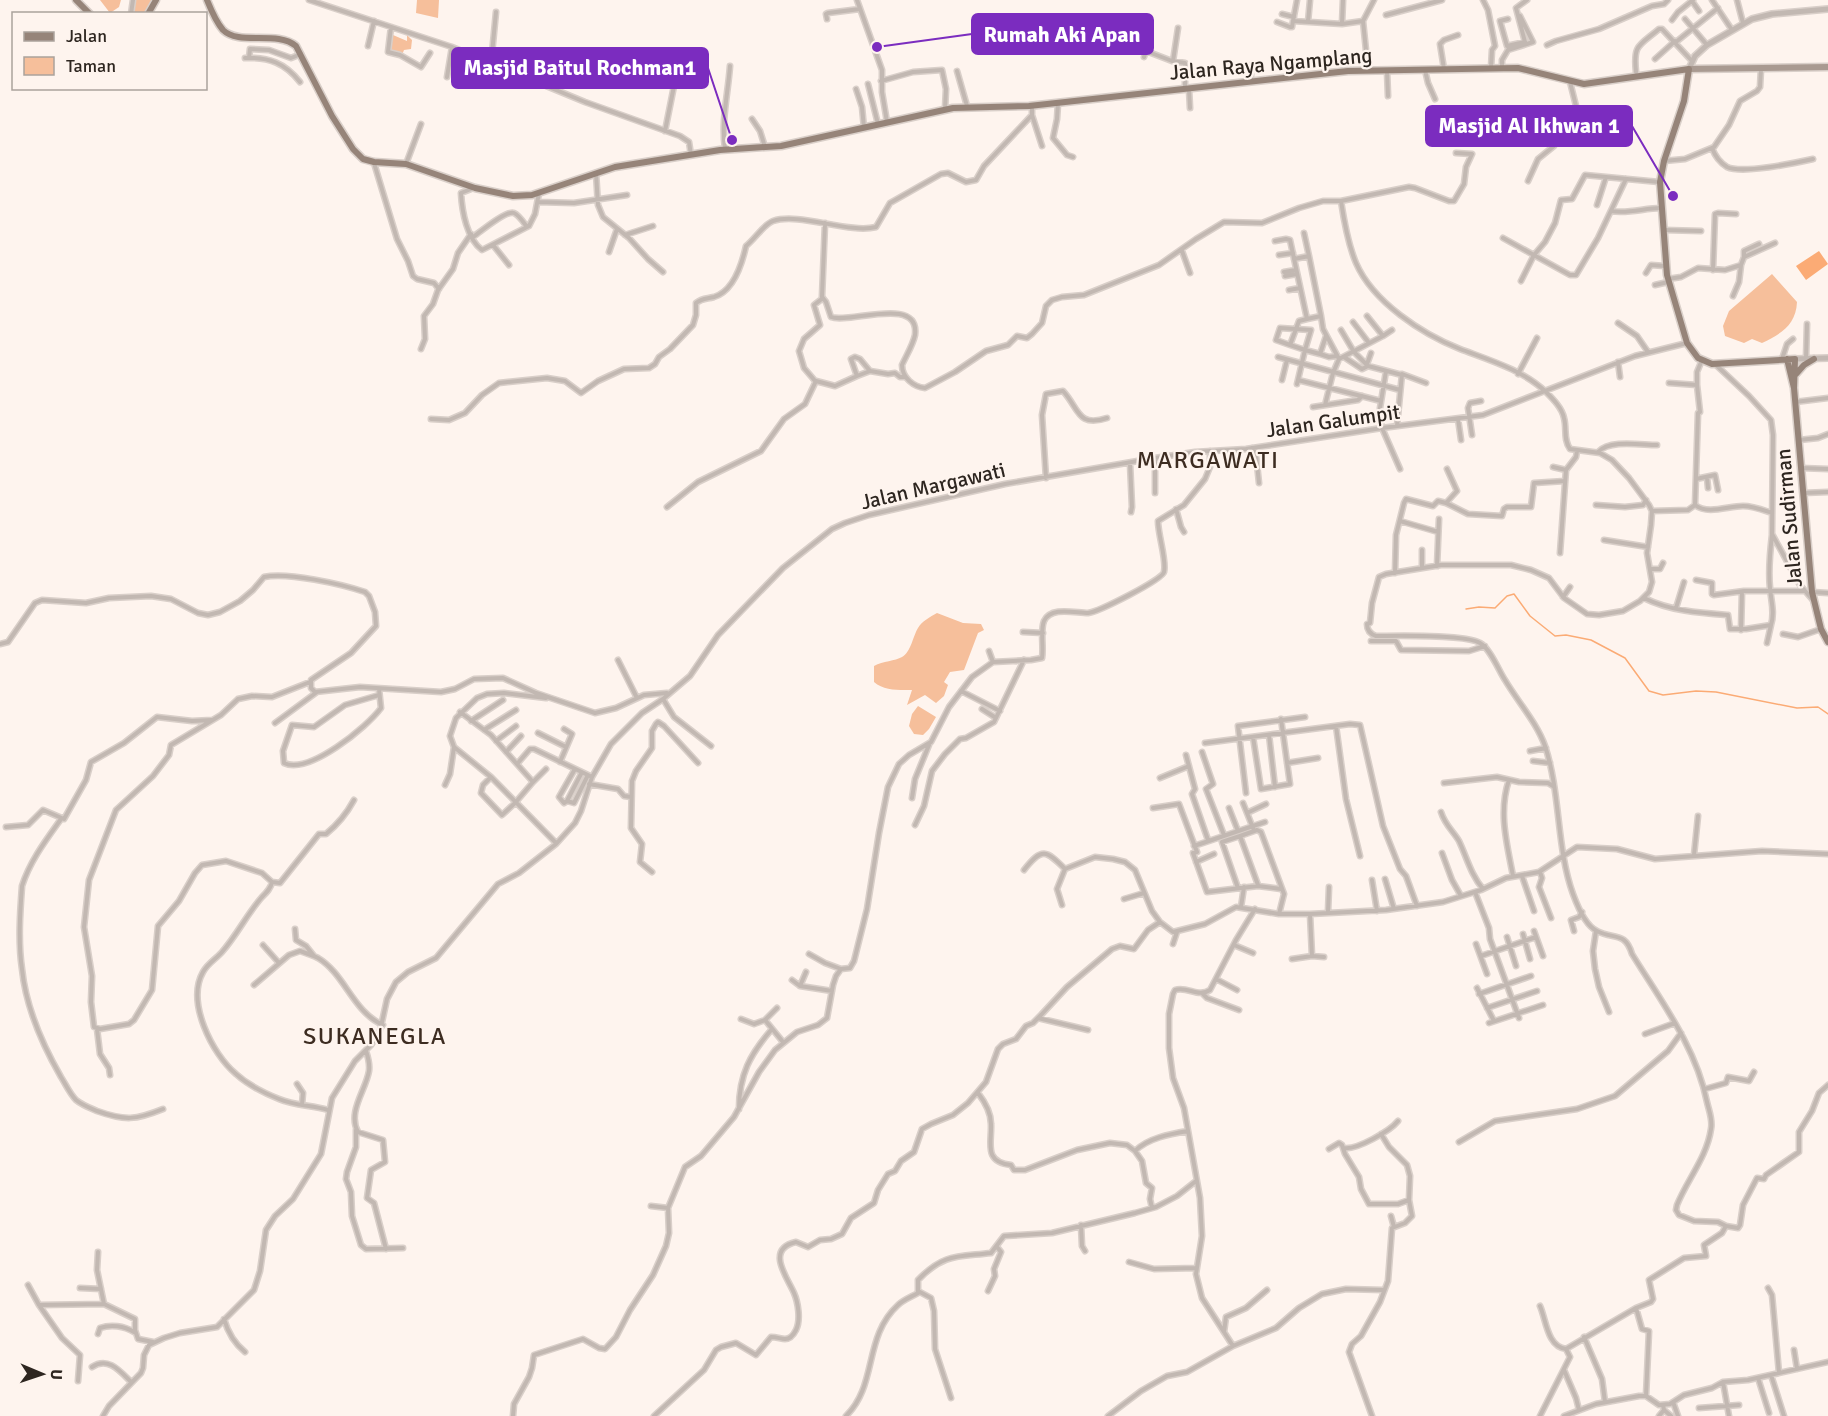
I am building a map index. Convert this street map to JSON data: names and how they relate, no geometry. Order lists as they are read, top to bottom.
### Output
{
  "streets": {
    "main road": ["Jalan Raya Ngamplang", "Jalan Sudirman"],
    "street": ["Jalan Galumpit", "Jalan Margawati"]
  },
  "crossings": [
    ["Jalan Galumpit", "Jalan Margawati"]
  ],
  "districts": ["MARGAWATI", "SUKANEGLA"],
  "places": ["Rumah Aki Apan", "Masjid Baitul Rochman1", "Masjid Al Ikhwan 1"],
  "legend": ["Jalan", "Taman"],
  "north": "right"
}
